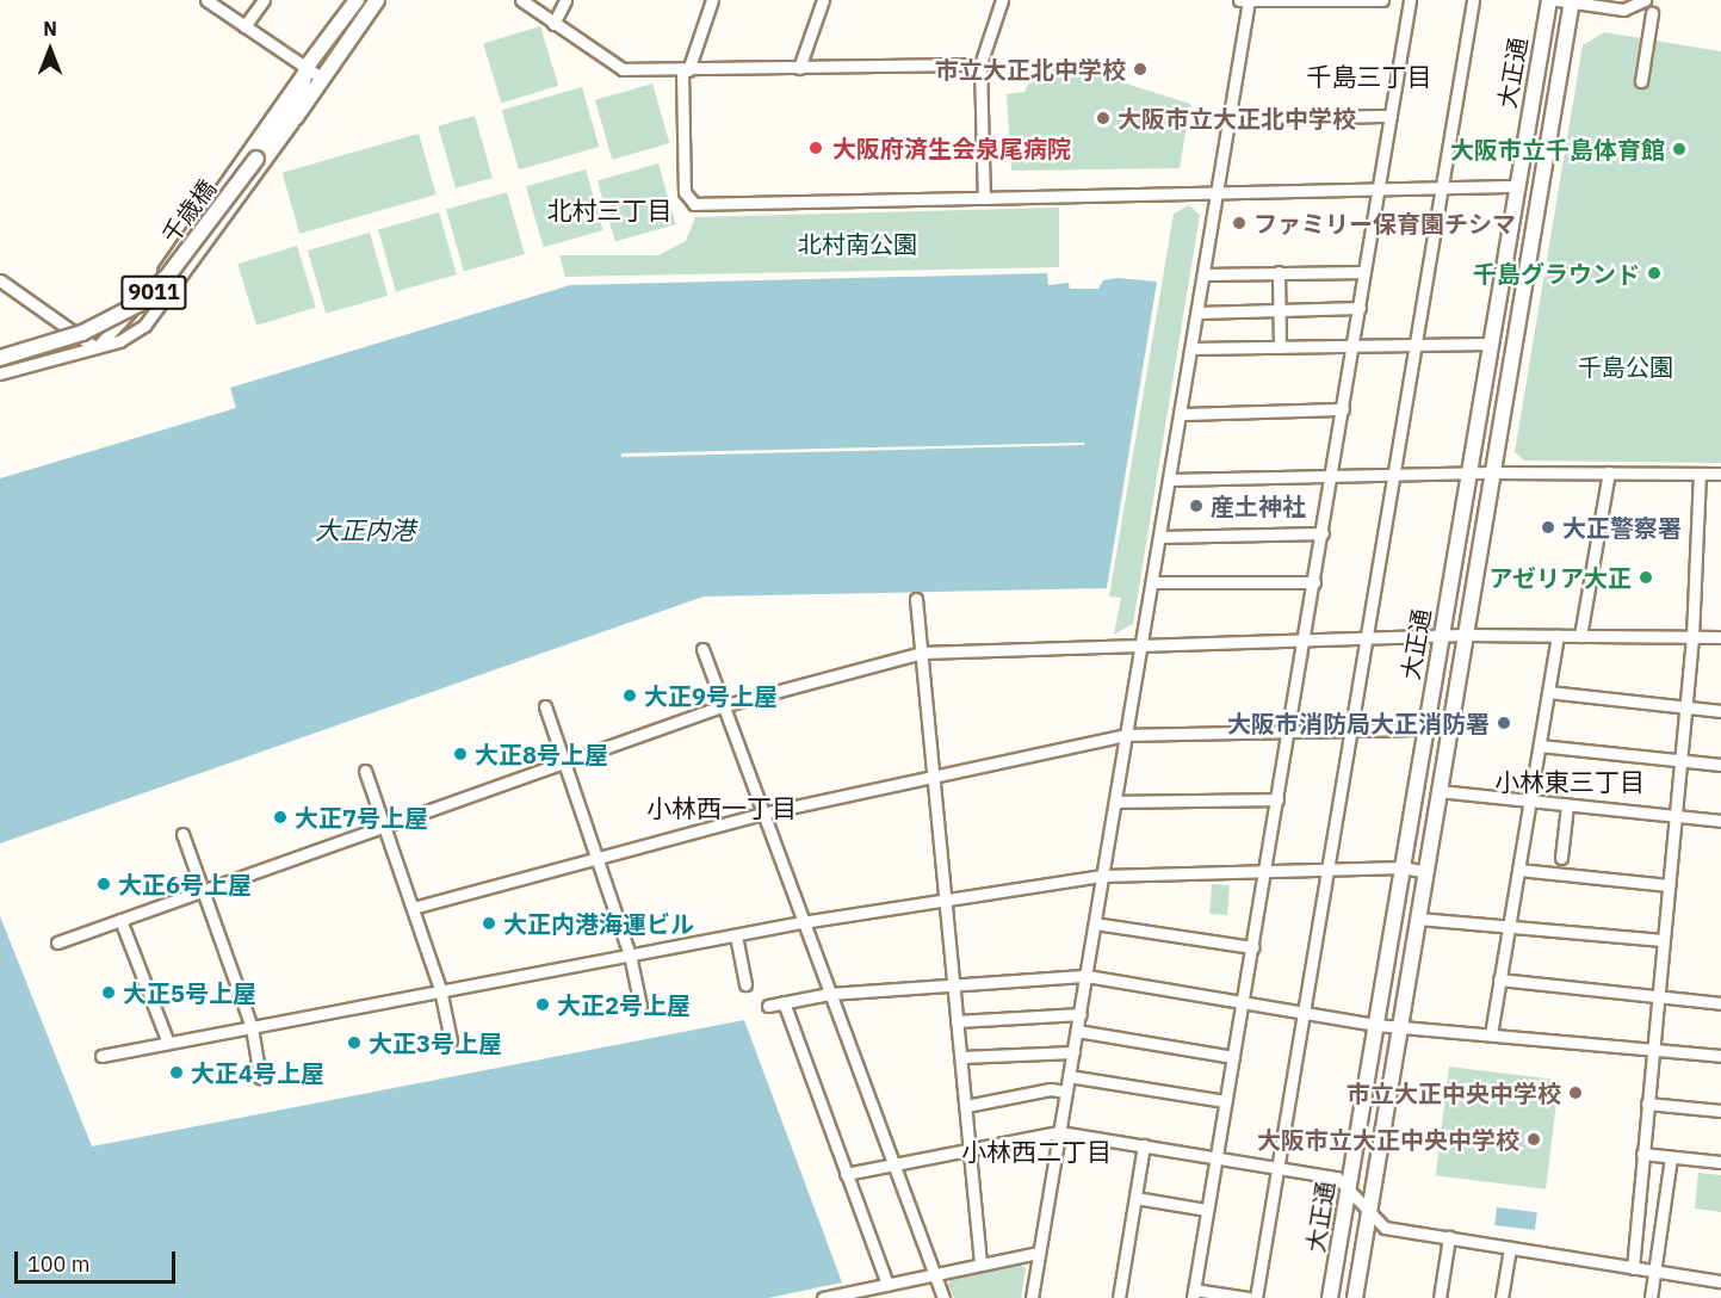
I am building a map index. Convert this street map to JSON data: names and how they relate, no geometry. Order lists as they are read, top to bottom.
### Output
{
  "streets": {
    "main road": ["大正通", "千歳橋", "9011"]
  },
  "districts": [
    "千島三丁目",
    "北村三丁目",
    "小林東三丁目",
    "小林西一丁目",
    "小林西二丁目"
  ],
  "water": ["大正内港"],
  "parks": ["北村南公園", "千島公園"],
  "places": [
    "市立大正北中学校",
    "大阪市立大正北中学校",
    "大阪府済生会泉尾病院",
    "大阪市立千島体育館",
    "ファミリー保育園チシマ",
    "千島グラウンド",
    "産土神社",
    "大正警察署",
    "アゼリア大正",
    "大正9号上屋",
    "大阪市消防局大正消防署",
    "大正8号上屋",
    "大正7号上屋",
    "大正6号上屋",
    "大正内港海運ビル",
    "大正5号上屋",
    "大正2号上屋",
    "大正3号上屋",
    "大正4号上屋",
    "市立大正中央中学校",
    "大阪市立大正中央中学校"
  ],
  "scale_bar": "100 m",
  "north": "top"
}
